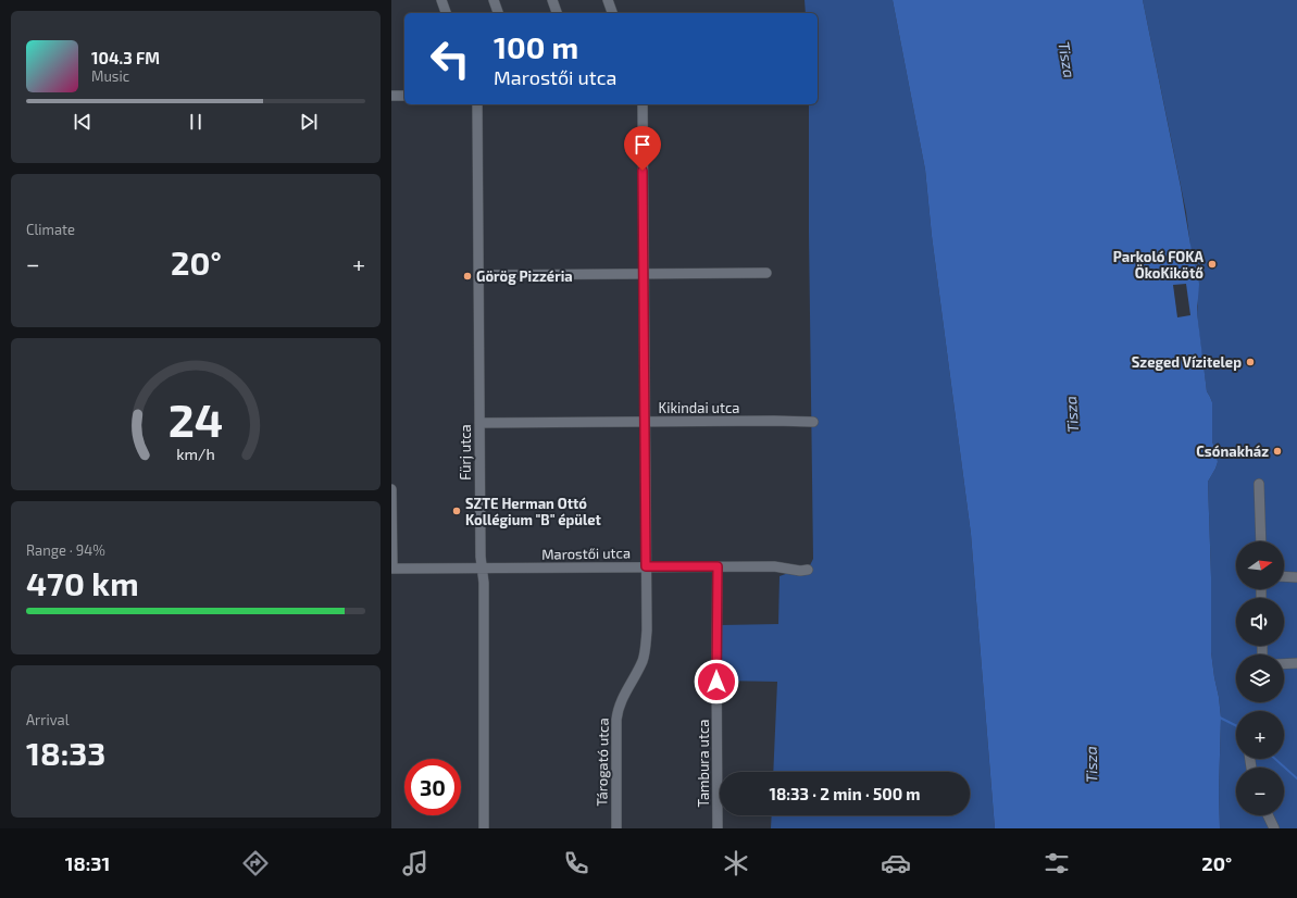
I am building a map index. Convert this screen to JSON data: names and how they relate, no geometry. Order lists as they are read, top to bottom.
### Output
{
  "streets": {
    "street": [
      "Kikindai utca",
      "Fürj utca",
      "Marostői utca",
      "Tárogató utca",
      "Tambura utca"
    ]
  },
  "crossings": [
    ["Kikindai utca", "Fürj utca"],
    ["Kikindai utca", "Tárogató utca"],
    ["Fürj utca", "Marostői utca"],
    ["Marostői utca", "Tárogató utca"],
    ["Marostői utca", "Tambura utca"]
  ],
  "water": ["Tisza"],
  "places": [
    "Parkoló FOKA ÖkoKikötő",
    "Görög Pizzéria",
    "Szeged Vízitelep",
    "Csónakház",
    "SZTE Herman Ottó Kollégium \"B\" épület"
  ],
  "north": "right",
  "page": {
    "turn": ["100 m", "Marostői utca"],
    "song": ["104.3 FM", "Music"],
    "tile": [
      "Climate",
      ["Range · 94%", "470 km"],
      ["Arrival", "18:33"]
    ],
    "heat": ["−", "20°", "+"],
    "map_buttons": ["+", "−"],
    "limit": "30",
    "trip": "18:33 · 2 min · 500 m",
    "tabs": ["18:31", "20°"],
    "gauge": ["24", "km/h"]
  }
}
